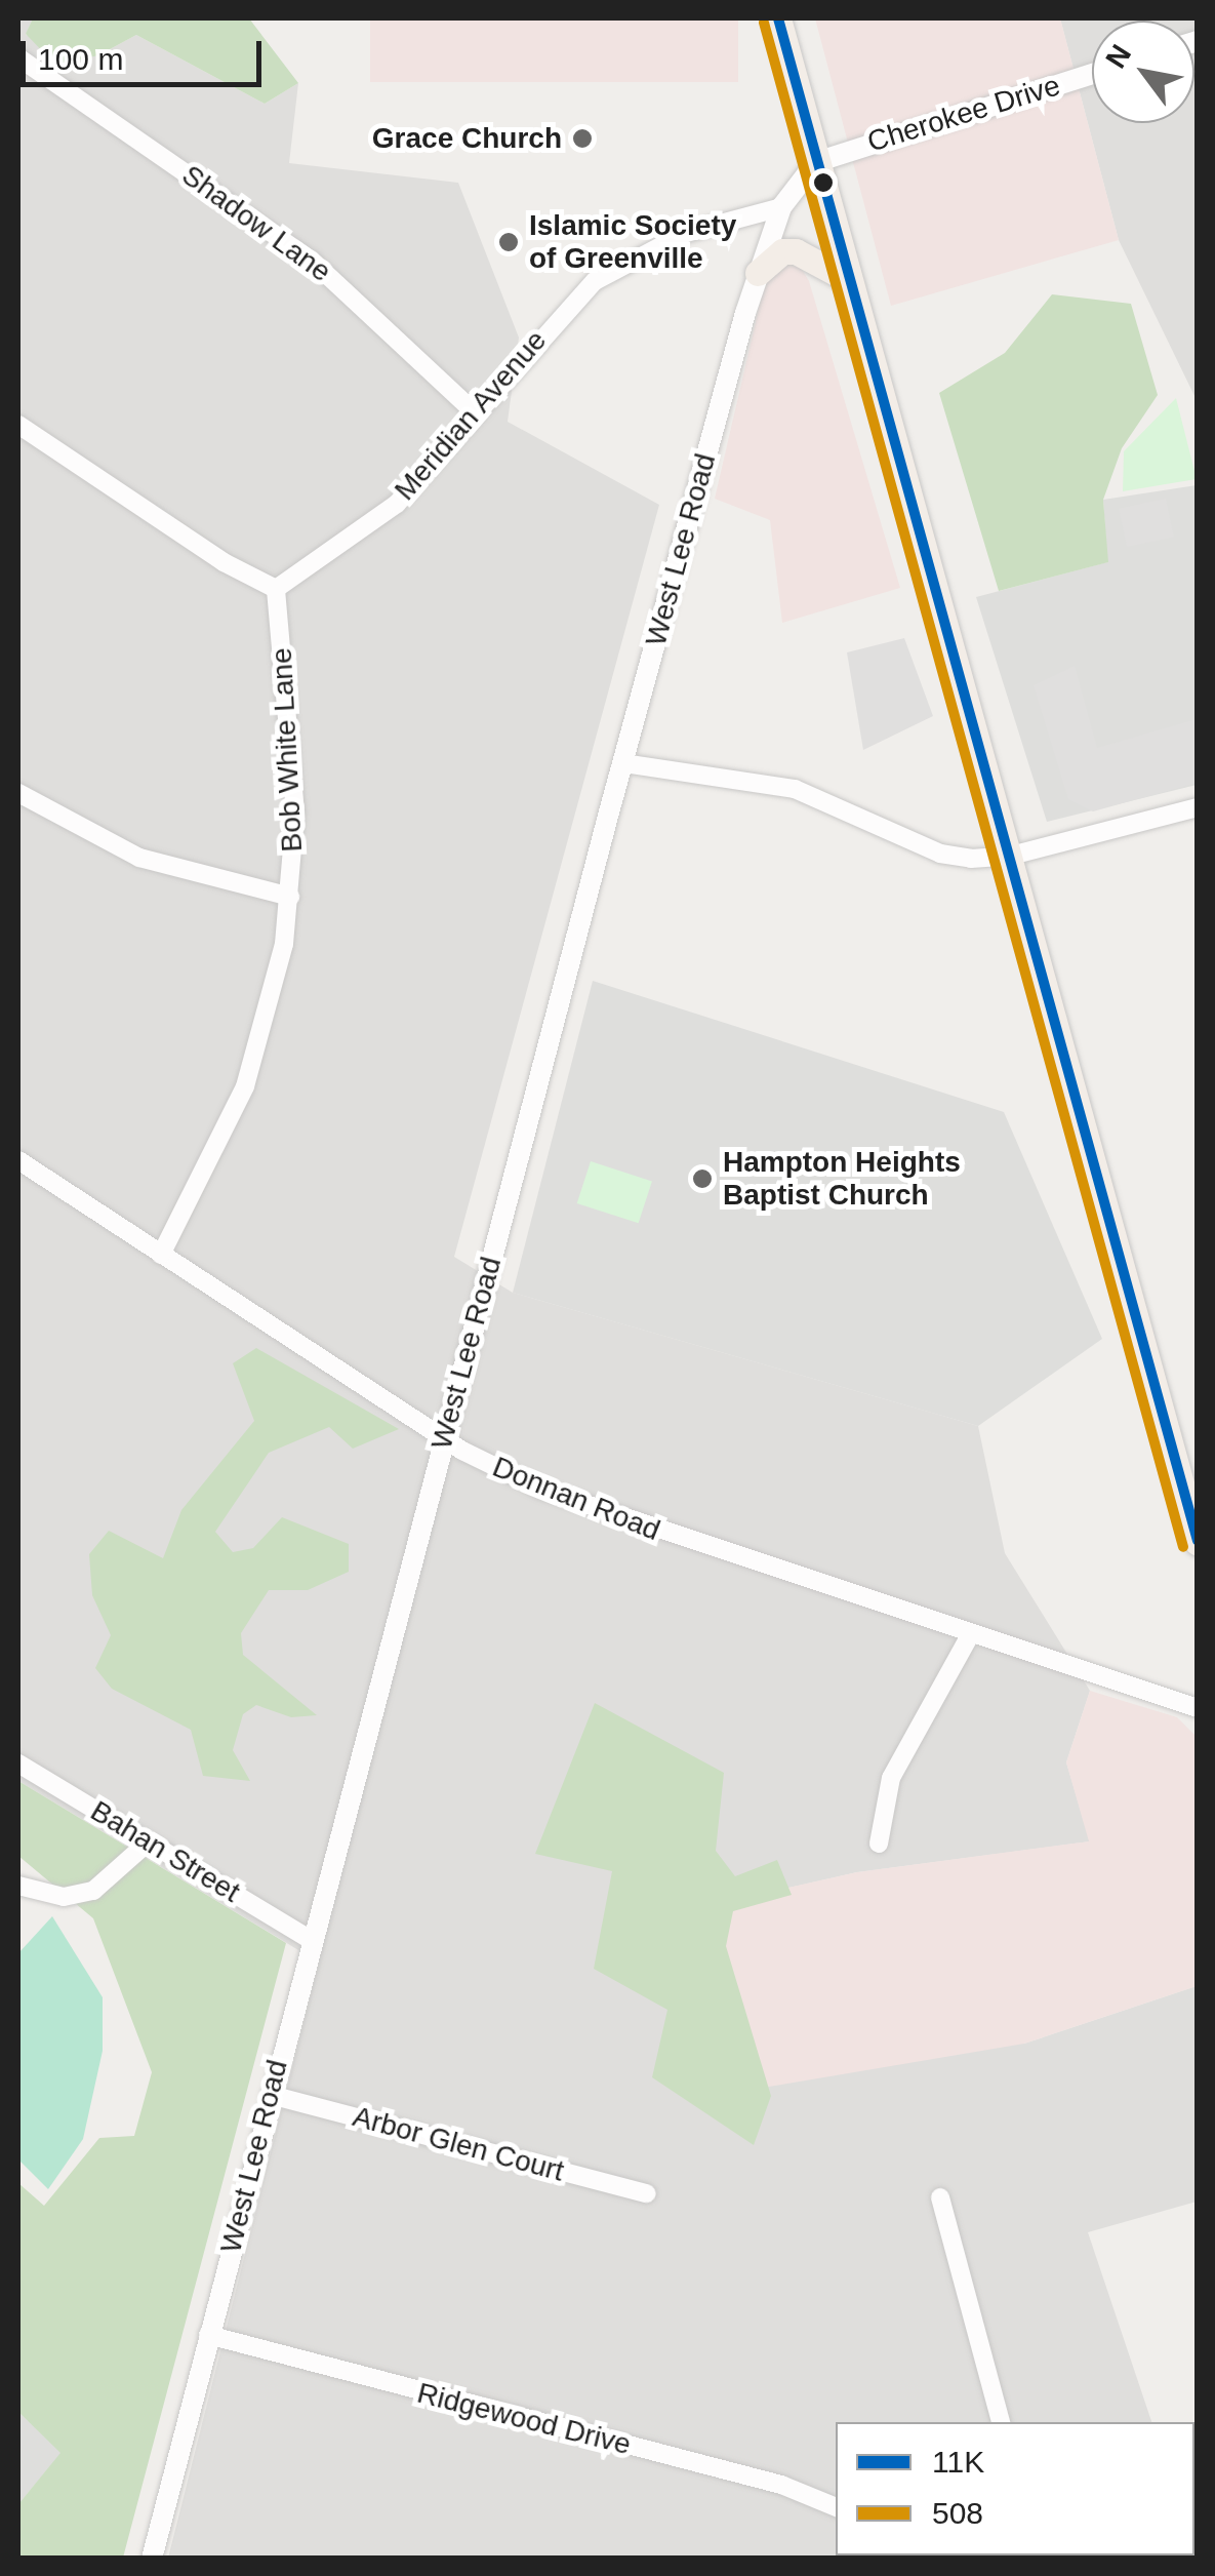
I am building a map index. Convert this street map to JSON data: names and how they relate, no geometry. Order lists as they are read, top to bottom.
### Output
{
  "streets": {
    "street": [
      "Cherokee Drive",
      "Shadow Lane",
      "Meridian Avenue",
      "West Lee Road",
      "Bob White Lane",
      "Donnan Road",
      "Bahan Street",
      "Arbor Glen Court",
      "Ridgewood Drive"
    ]
  },
  "crossings": [
    ["Cherokee Drive", "West Lee Road"],
    ["Shadow Lane", "Meridian Avenue"],
    ["Meridian Avenue", "West Lee Road"],
    ["Meridian Avenue", "Bob White Lane"],
    ["West Lee Road", "Donnan Road"],
    ["West Lee Road", "Bahan Street"],
    ["West Lee Road", "Arbor Glen Court"],
    ["West Lee Road", "Ridgewood Drive"],
    ["Bob White Lane", "Donnan Road"]
  ],
  "places": ["Grace Church", "Islamic Society of Greenville", "Hampton Heights Baptist Church"],
  "lines": ["transit line 11K", "transit line 508"],
  "legend": ["11K", "508"],
  "scale_bar": "100 m",
  "north": "top left"
}
